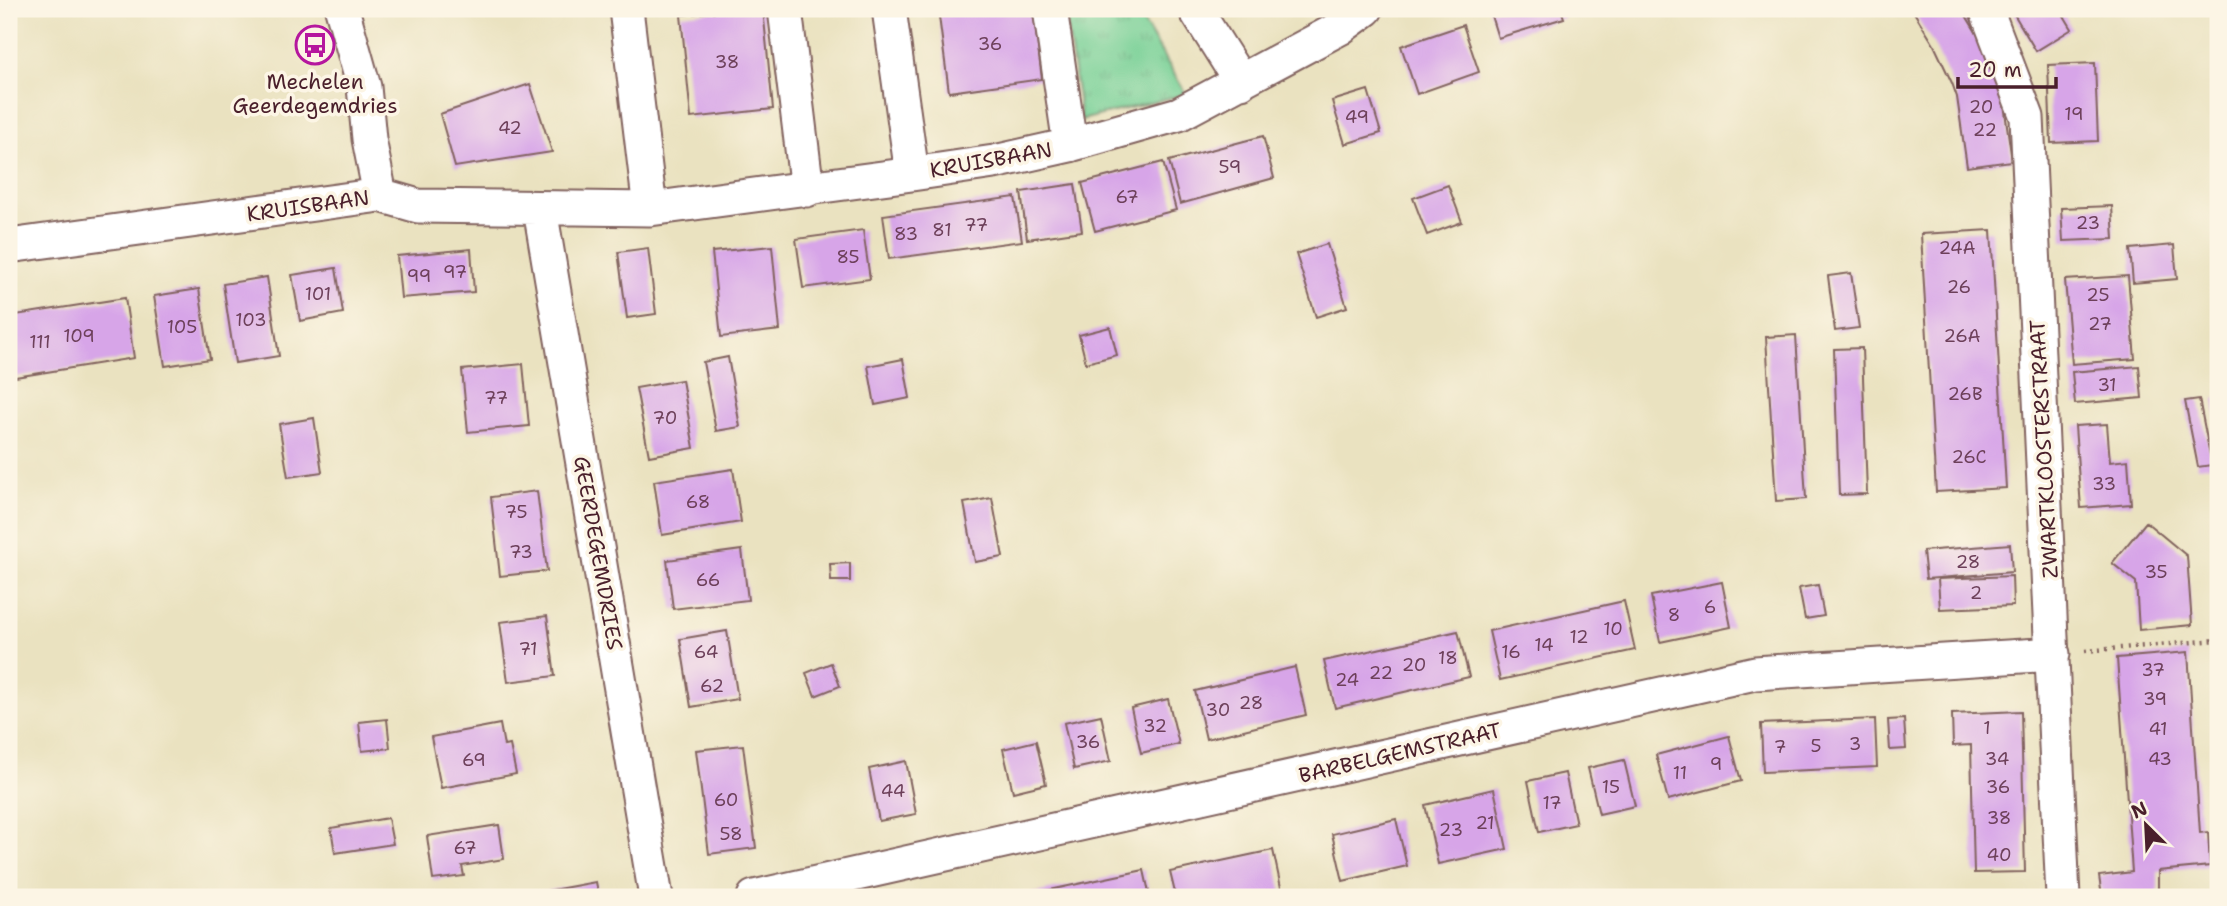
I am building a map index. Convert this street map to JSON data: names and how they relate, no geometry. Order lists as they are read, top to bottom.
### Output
{
  "streets": {
    "street": [
      "KRUISBAAN",
      "ZWARTKLOOSTERSTRAAT",
      "GEERDEGEMDRIES",
      "BARBELGEMSTRAAT"
    ]
  },
  "crossings": [
    ["KRUISBAAN", "GEERDEGEMDRIES"],
    ["ZWARTKLOOSTERSTRAAT", "BARBELGEMSTRAAT"]
  ],
  "places": {
    "bus stop": ["Mechelen Geerdegemdries"]
  },
  "house_numbers": [
    "36",
    "38",
    "20",
    "19",
    "49",
    "42",
    "22",
    "59",
    "67",
    "23",
    "77",
    "81",
    "83",
    "24A",
    "85",
    "97",
    "99",
    "26",
    "101",
    "25",
    "103",
    "27",
    "105",
    "109",
    "26A",
    "111",
    "31",
    "26B",
    "77",
    "70",
    "26C",
    "33",
    "68",
    "75",
    "73",
    "28",
    "35",
    "66",
    "2",
    "6",
    "8",
    "10",
    "12",
    "14",
    "71",
    "64",
    "16",
    "18",
    "20",
    "37",
    "22",
    "24",
    "62",
    "39",
    "28",
    "30",
    "32",
    "1",
    "41",
    "36",
    "3",
    "5",
    "7",
    "34",
    "43",
    "69",
    "9",
    "11",
    "15",
    "36",
    "44",
    "60",
    "17",
    "38",
    "21",
    "23",
    "58",
    "67",
    "40"
  ],
  "scale_bar": "20 m",
  "north": "top left"
}
